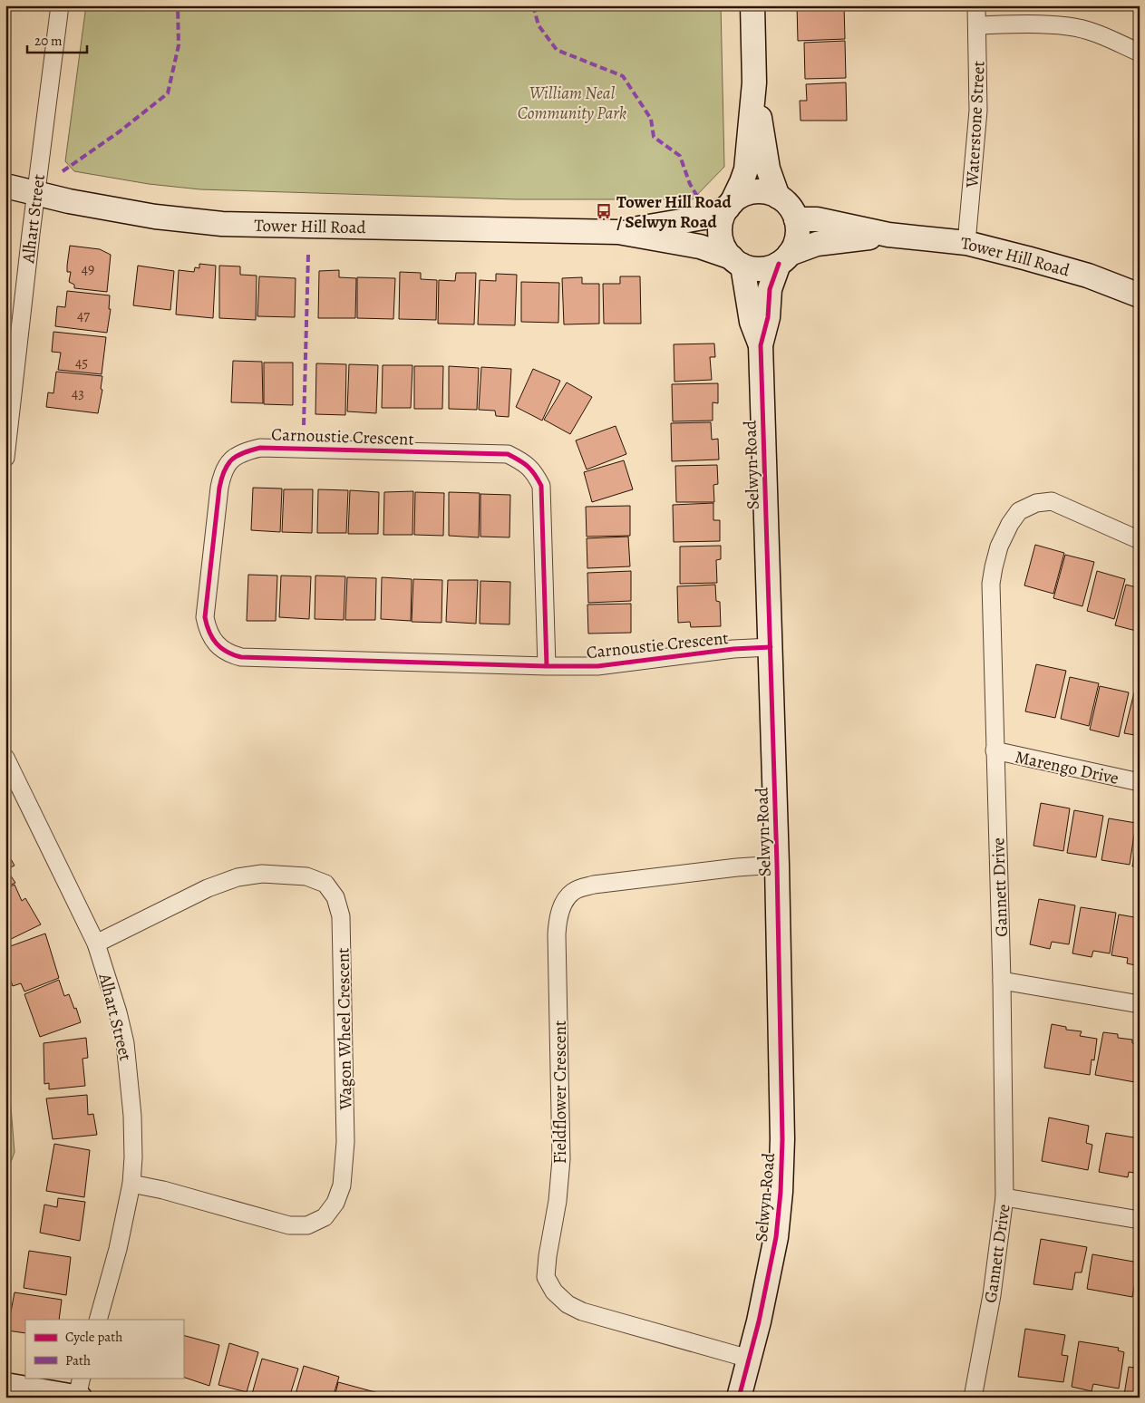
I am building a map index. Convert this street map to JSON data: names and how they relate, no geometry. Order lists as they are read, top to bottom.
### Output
{
  "streets": {
    "street": [
      "Waterstone Street",
      "Alhart Street",
      "Tower Hill Road",
      "Carnoustie Crescent",
      "Selwyn Road",
      "Marengo Drive",
      "Gannett Drive",
      "Wagon Wheel Crescent",
      "Fieldflower Crescent"
    ]
  },
  "crossings": [
    ["Waterstone Street", "Tower Hill Road"],
    ["Alhart Street", "Tower Hill Road"],
    ["Alhart Street", "Wagon Wheel Crescent"],
    ["Tower Hill Road", "Selwyn Road"],
    ["Carnoustie Crescent", "Selwyn Road"],
    ["Selwyn Road", "Fieldflower Crescent"],
    ["Marengo Drive", "Gannett Drive"]
  ],
  "parks": ["William Neal Community Park"],
  "places": {
    "bus stop": ["Tower Hill Road / Selwyn Road"]
  },
  "house_numbers": [
    "49",
    "47",
    "45",
    "43"
  ],
  "legend": ["Cycle path", "Path"],
  "scale_bar": "20 m"
}
